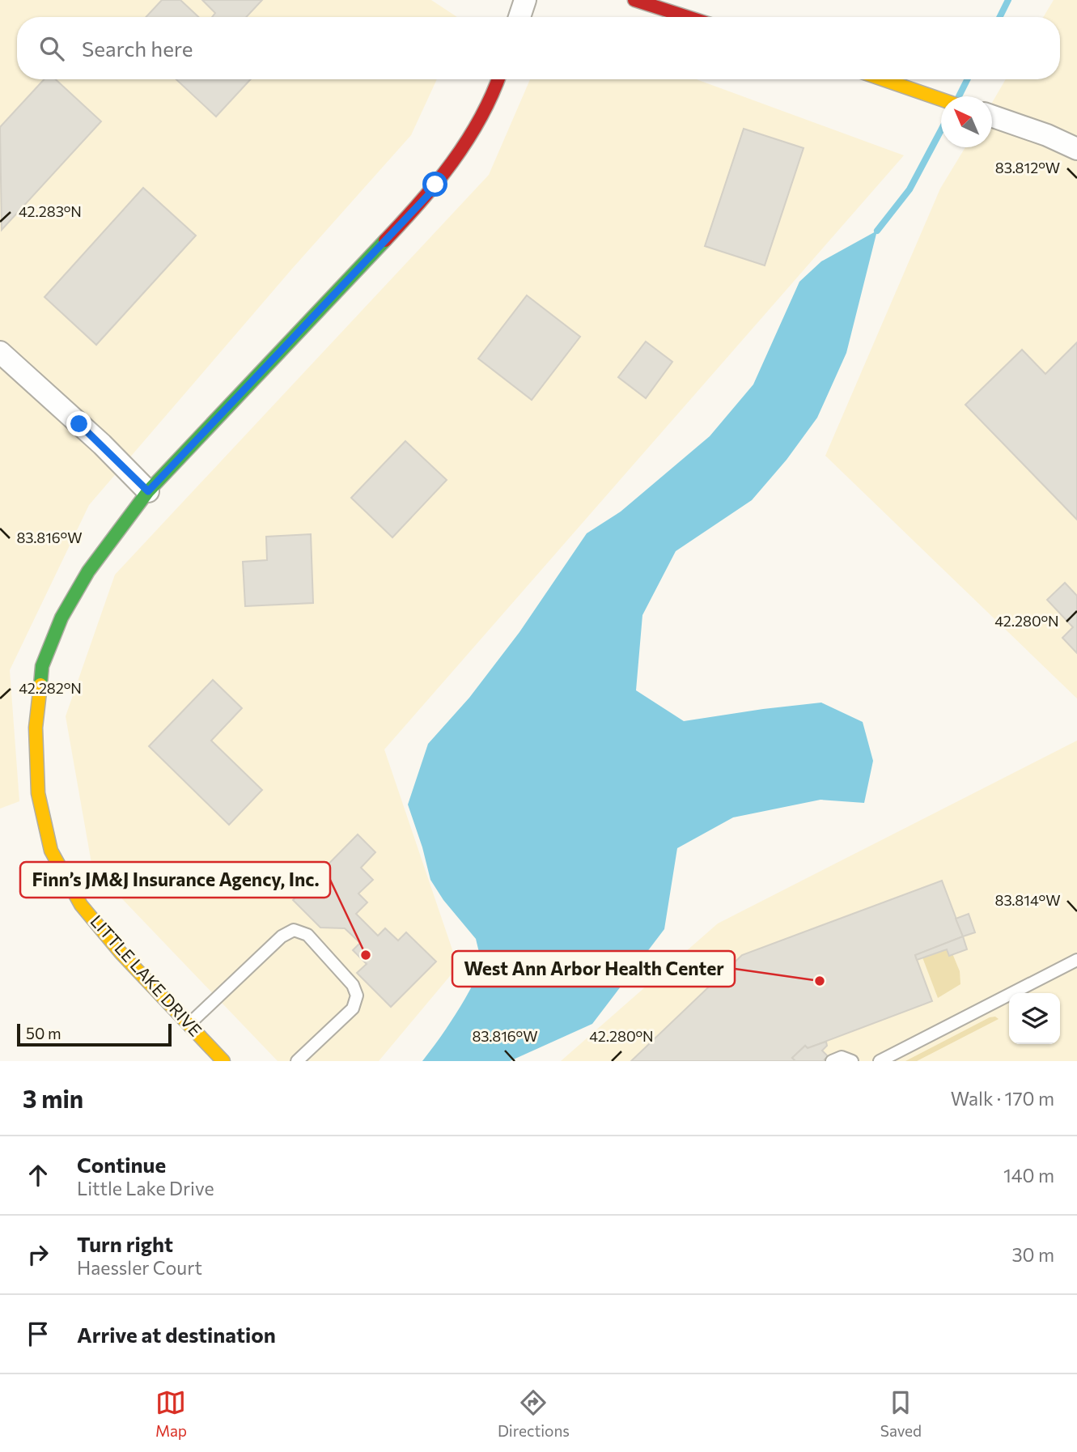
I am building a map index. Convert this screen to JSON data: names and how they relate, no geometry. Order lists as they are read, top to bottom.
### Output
{
  "streets": {
    "street": ["LITTLE LAKE DRIVE"]
  },
  "places": ["Finn’s JM&J Insurance Agency, Inc.", "West Ann Arbor Health Center"],
  "scale_bar": "50 m",
  "north": "top left",
  "page": {
    "search": "Search here",
    "scale": "50 m",
    "heading": ["3 min", "Walk · 170 m"],
    "list": [
      ["Continue", "Little Lake Drive", "140 m"],
      ["Turn right", "Haessler Court", "30 m"],
      "Arrive at destination"
    ],
    "nav": ["Map", "Directions", "Saved"]
  },
  "coordinates": [
    "83.812°W",
    "42.283°N",
    "83.816°W",
    "42.280°N",
    "42.282°N",
    "83.814°W"
  ]
}
